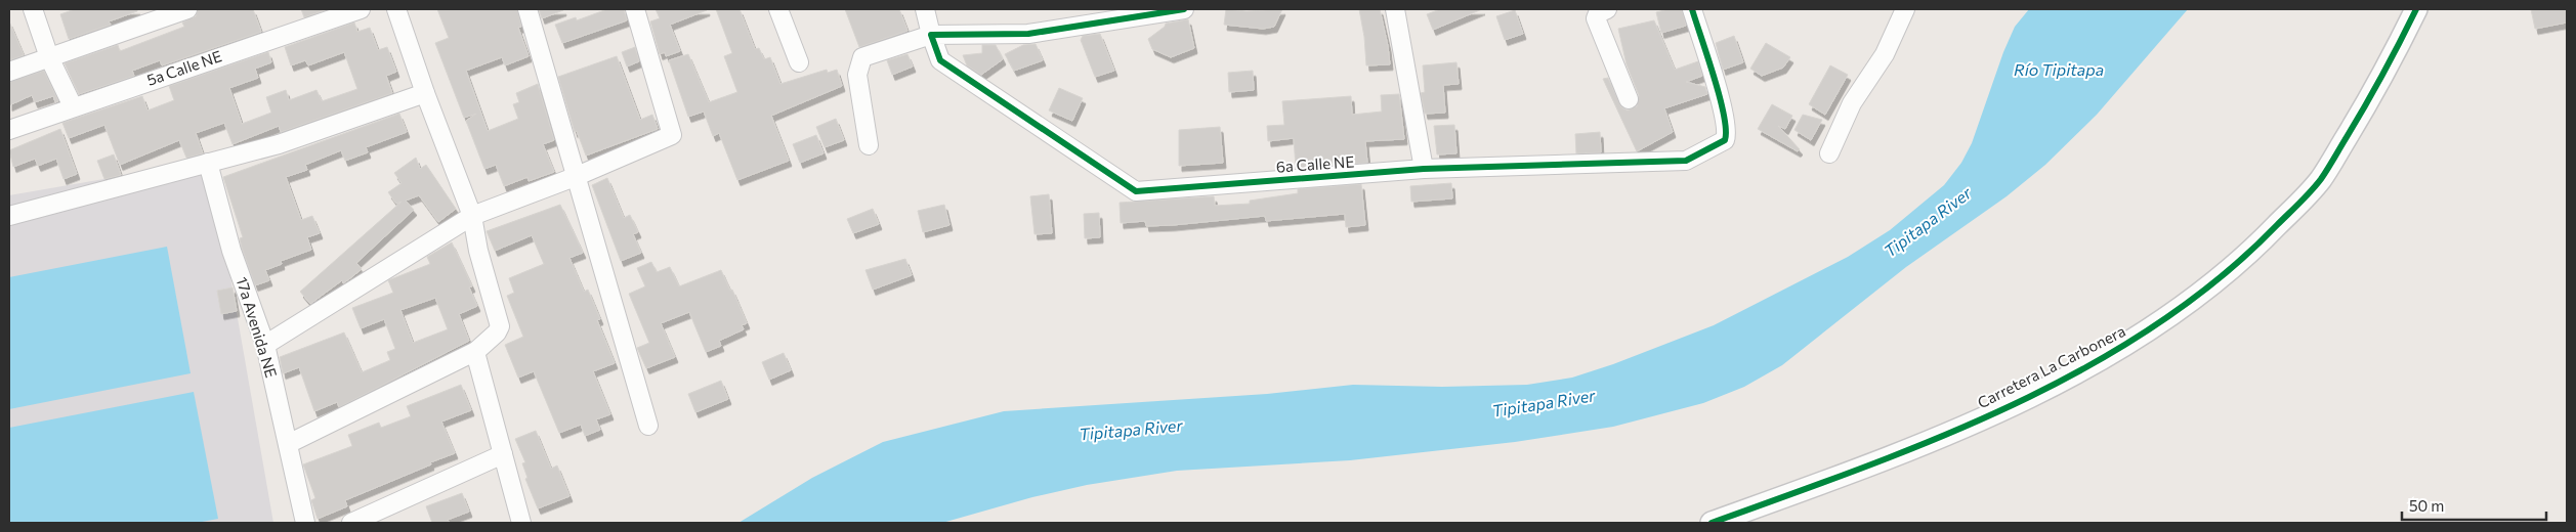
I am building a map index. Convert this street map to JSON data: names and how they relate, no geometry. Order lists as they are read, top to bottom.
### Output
{
  "streets": {
    "street": [
      "5a Calle NE",
      "6a Calle NE",
      "17a Avenida NE",
      "Carretera La Carbonera"
    ]
  },
  "water": ["Río Tipitapa", "Tipitapa River"],
  "scale_bar": "50 m"
}
